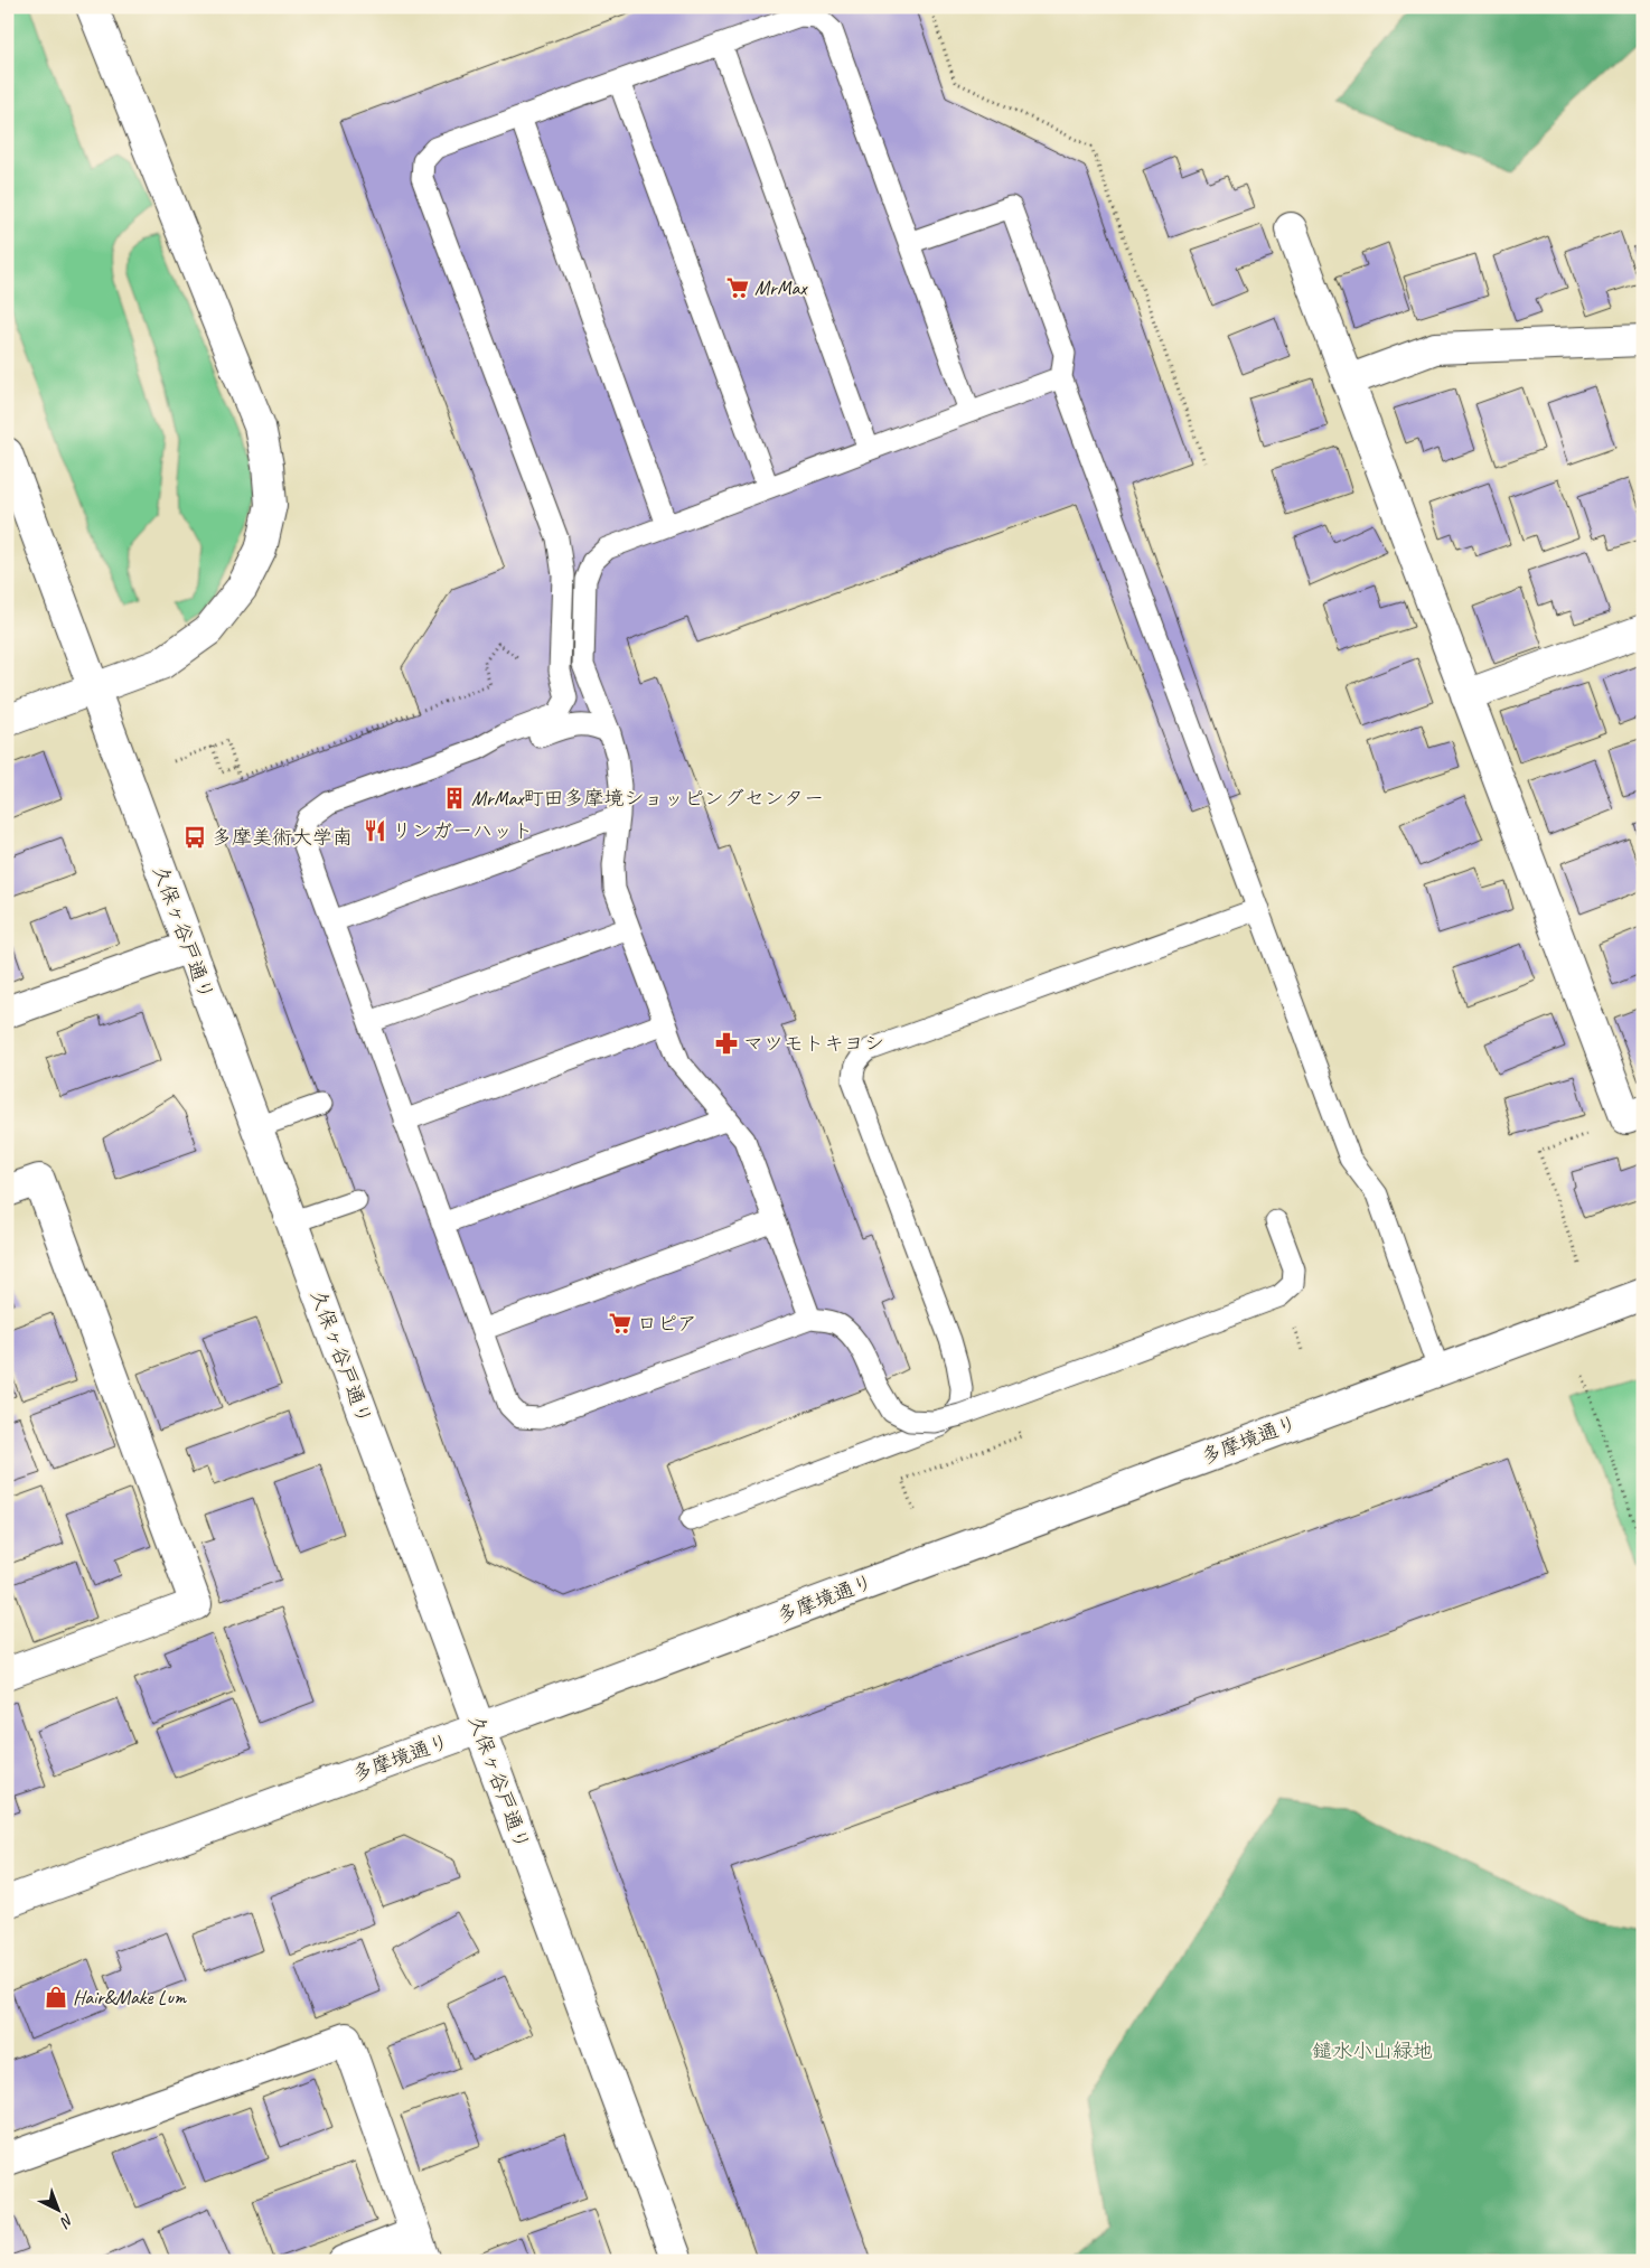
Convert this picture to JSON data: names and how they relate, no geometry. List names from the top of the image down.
{
  "streets": {
    "street": ["久保ヶ谷戸通り", "多摩境通り"]
  },
  "crossings": [
    ["久保ヶ谷戸通り", "多摩境通り"]
  ],
  "parks": ["鑓水小山緑地"],
  "places": {
    "supermarket": ["MrMax", "ロピア"],
    "building": ["MrMax町田多摩境ショッピングセンター"],
    "restaurant": ["リンガーハット"],
    "bus stop": ["多摩美術大学南"],
    "pharmacy": ["マツモトキヨシ"],
    "shop": ["Hair&Make Lum"]
  },
  "north": "bottom right"
}
